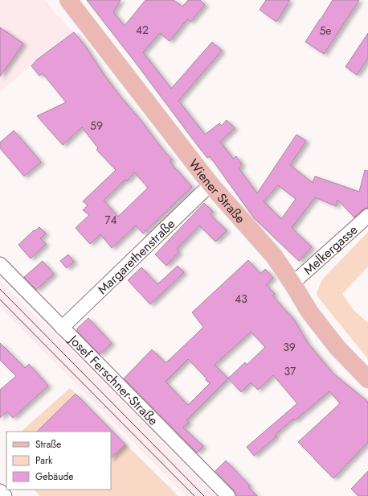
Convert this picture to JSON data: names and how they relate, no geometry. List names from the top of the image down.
{
  "streets": {
    "main road": ["Wiener Straße"],
    "street": ["Melkergasse", "Margarethenstraße", "Josef Ferschner-Straße"]
  },
  "crossings": [
    ["Wiener Straße", "Melkergasse"],
    ["Wiener Straße", "Margarethenstraße"],
    ["Margarethenstraße", "Josef Ferschner-Straße"]
  ],
  "house_numbers": [
    "42",
    "5e",
    "59",
    "74",
    "43",
    "39",
    "37"
  ],
  "legend": ["Straße", "Park", "Gebäude"]
}
